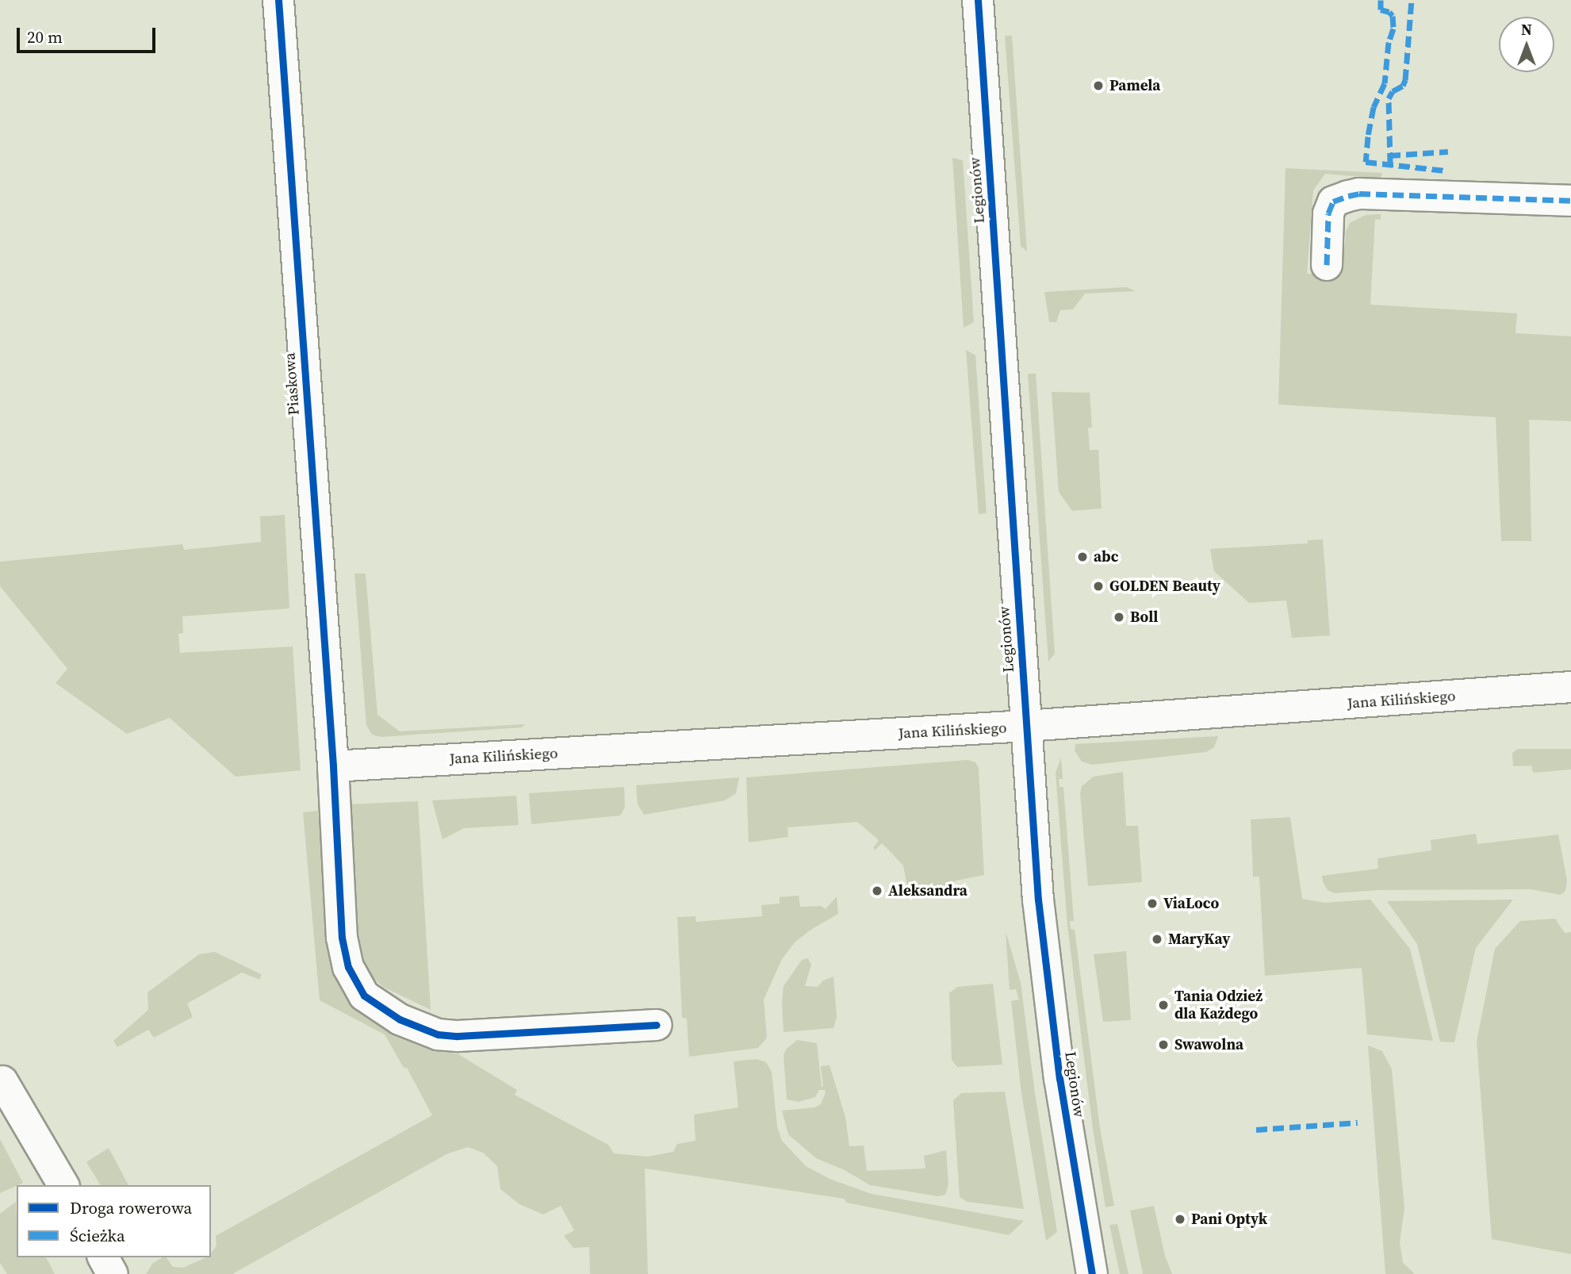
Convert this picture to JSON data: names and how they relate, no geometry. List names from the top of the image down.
{
  "streets": {
    "street": ["Legionów", "Piaskowa", "Jana Kilińskiego"]
  },
  "crossings": [
    ["Legionów", "Jana Kilińskiego"],
    ["Piaskowa", "Jana Kilińskiego"]
  ],
  "places": [
    "Pamela",
    "abc",
    "GOLDEN Beauty",
    "Boll",
    "Aleksandra",
    "ViaLoco",
    "MaryKay",
    "Tania Odzież dla Każdego",
    "Swawolna",
    "Pani Optyk"
  ],
  "legend": ["Droga rowerowa", "Ścieżka"],
  "scale_bar": "20 m",
  "north": "top"
}
